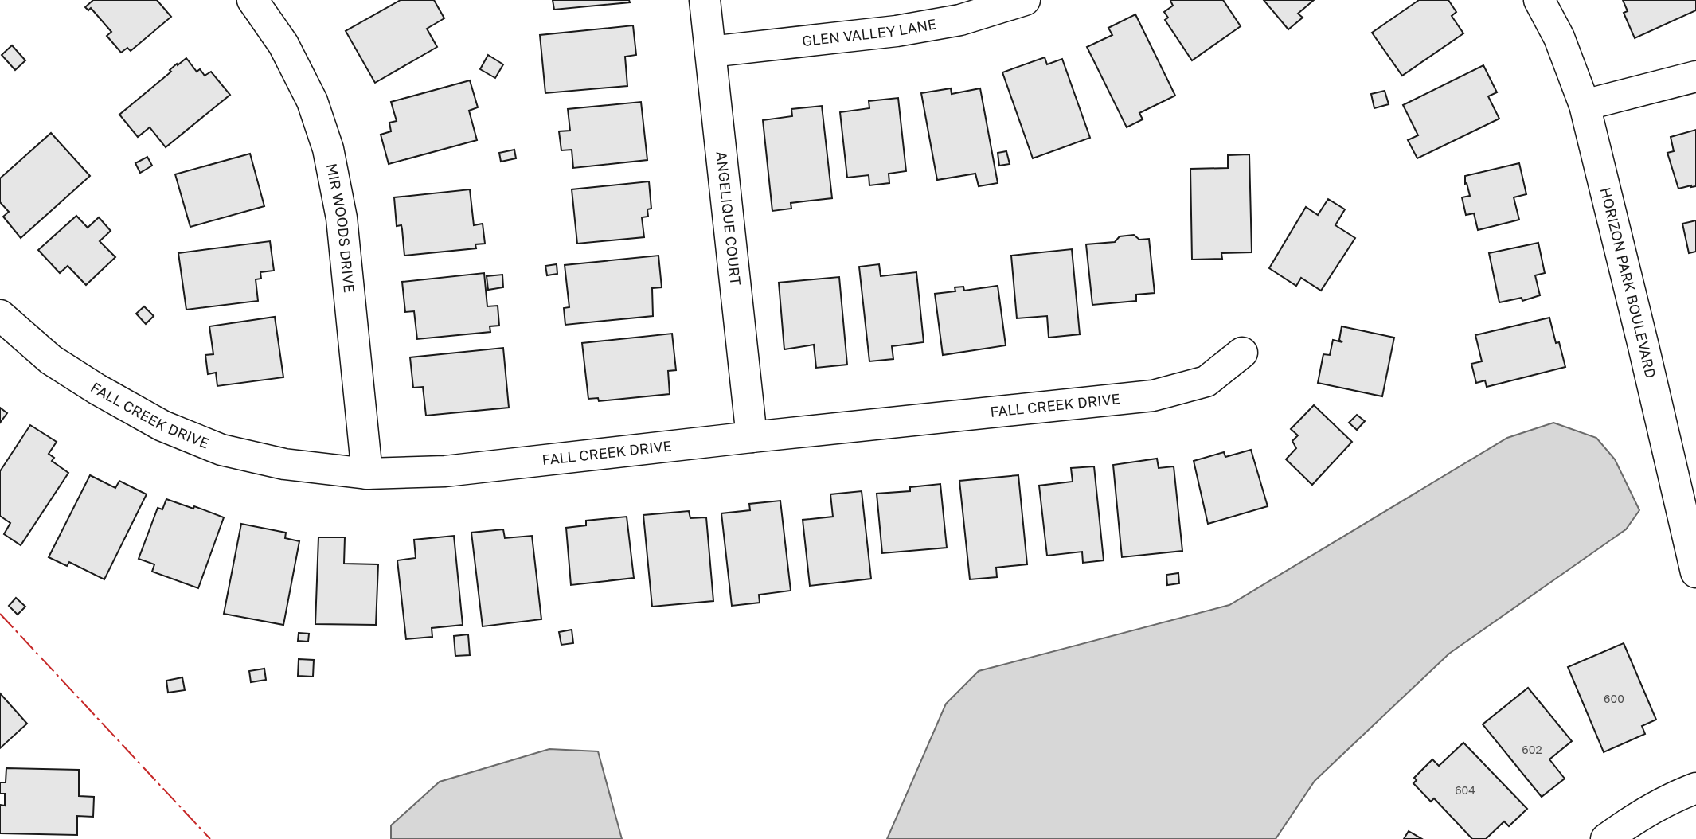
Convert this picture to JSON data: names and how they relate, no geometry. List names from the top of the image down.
{
  "streets": {
    "street": [
      "GLEN VALLEY LANE",
      "ANGELIQUE COURT",
      "MIR WOODS DRIVE",
      "HORIZON PARK BOULEVARD",
      "FALL CREEK DRIVE"
    ]
  },
  "crossings": [
    ["GLEN VALLEY LANE", "ANGELIQUE COURT"],
    ["ANGELIQUE COURT", "FALL CREEK DRIVE"],
    ["MIR WOODS DRIVE", "FALL CREEK DRIVE"]
  ],
  "house_numbers": ["600", "602", "604"]
}
